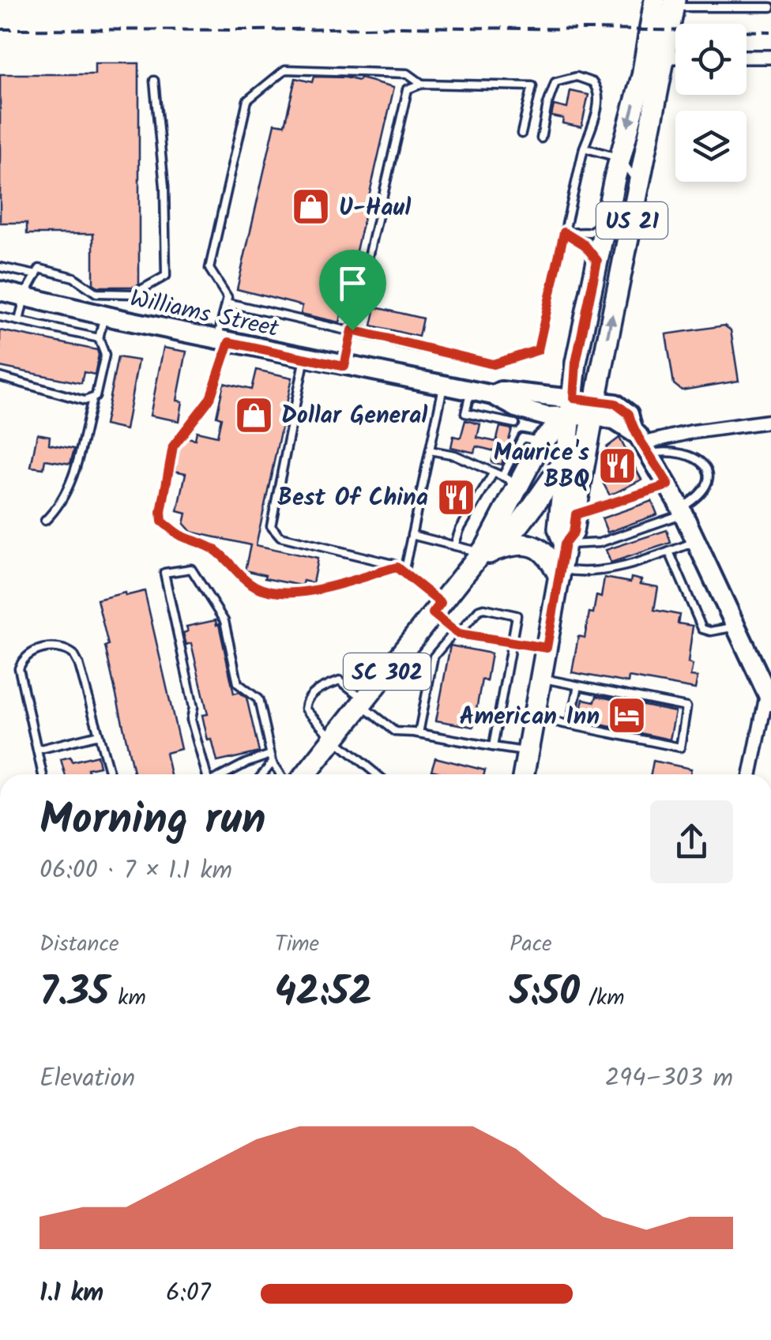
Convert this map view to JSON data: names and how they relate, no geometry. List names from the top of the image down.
{
  "streets": {
    "main road": ["US 21", "SC 302"],
    "street": ["Williams Street"]
  },
  "crossings": [
    ["US 21", "Williams Street"],
    ["US 21", "SC 302"],
    ["Williams Street", "SC 302"]
  ],
  "places": {
    "shop": ["U-Haul", "Dollar General"],
    "restaurant": ["Maurice's BBQ", "Best Of China"],
    "hotel": ["American Inn"]
  },
  "page": {
    "heading": ["Morning run", "06:00 · 7 × 1.1 km"],
    "stats": [
      ["Distance", "7.35 km"],
      ["Time", "42:52"],
      ["Pace", "5:50 /km"]
    ],
    "chart": ["Elevation", "294–303 m"],
    "list": [
      {
        "name": "1.1 km",
        "note": "6:07"
      }
    ]
  }
}
